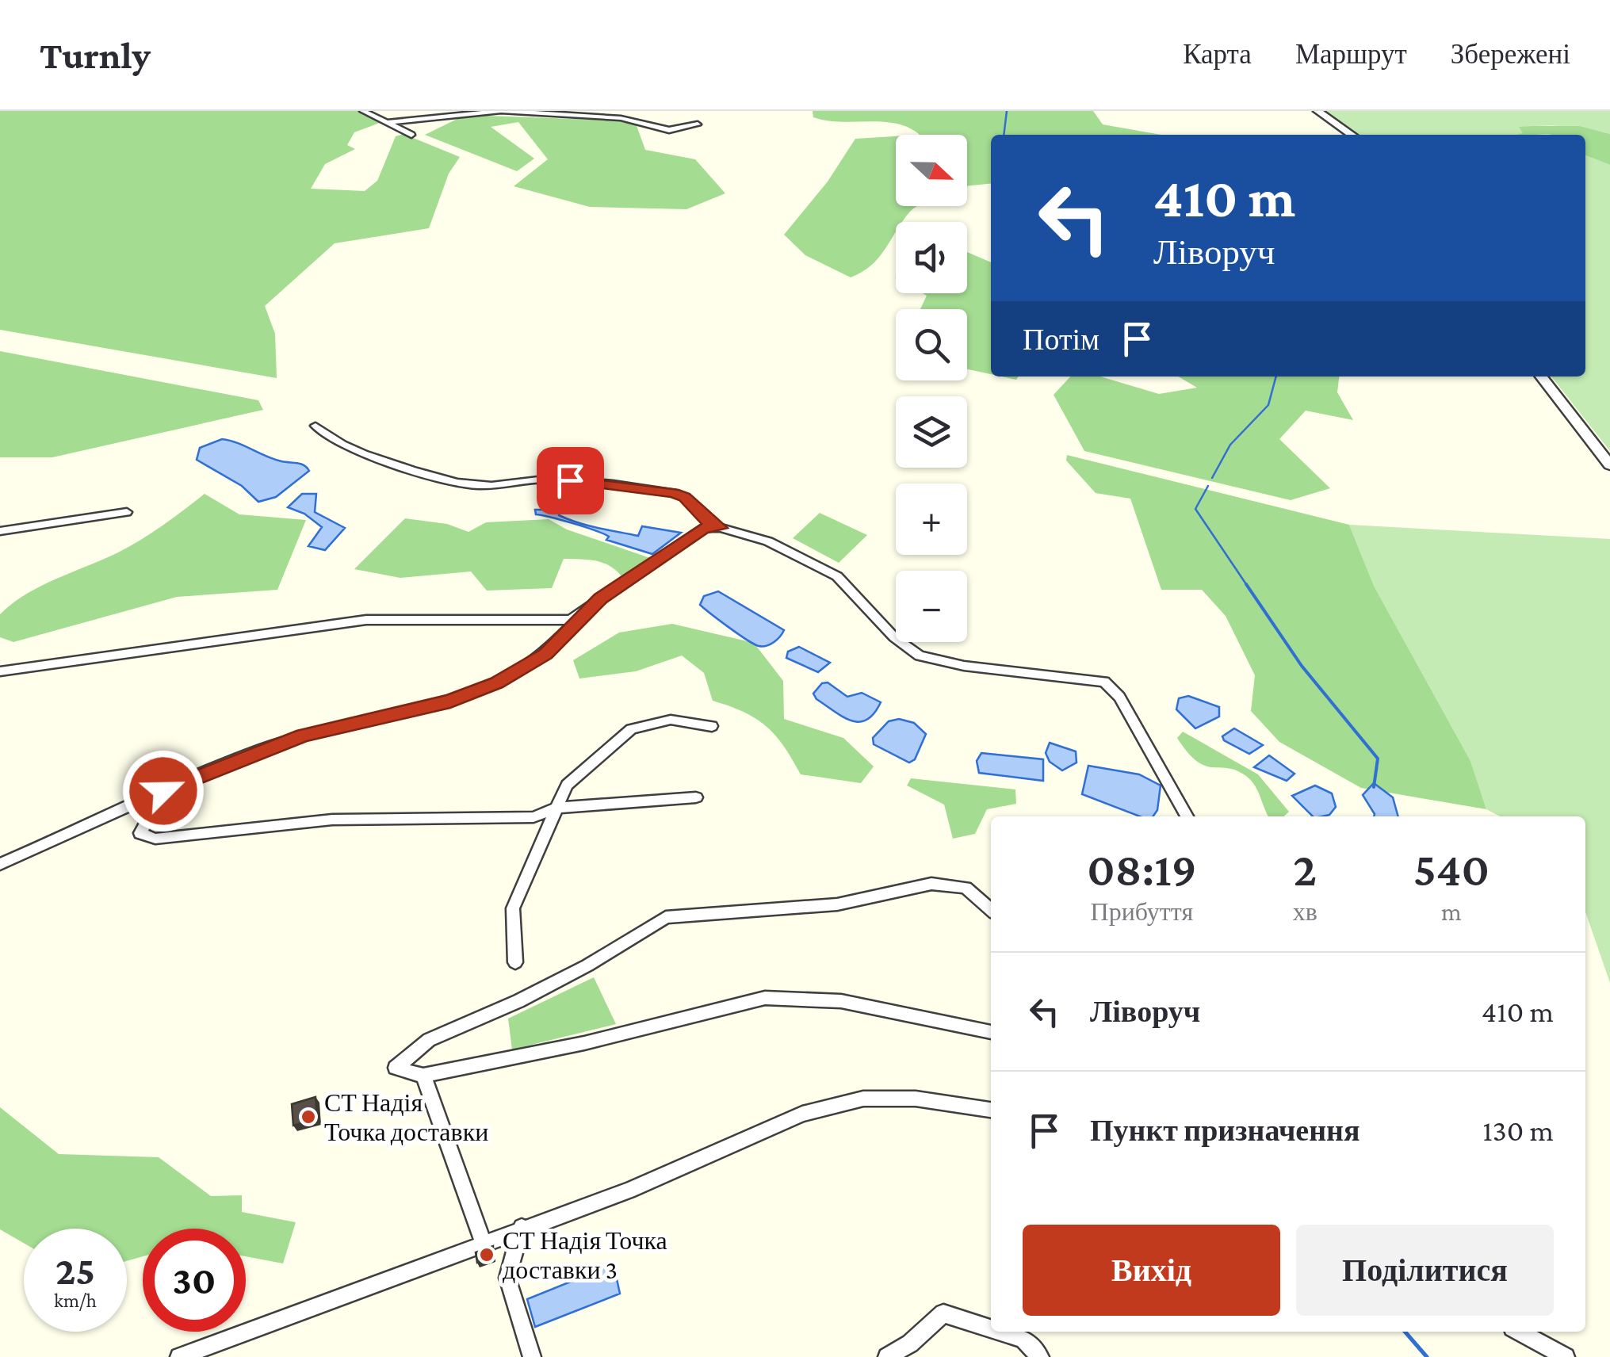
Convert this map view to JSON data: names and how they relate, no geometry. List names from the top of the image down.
{
  "places": ["СТ Надія Точка доставки", "СТ Надія Точка доставки 3"],
  "north": "right",
  "page": {
    "header": "Turnly",
    "nav": ["Карта", "Маршрут", "Збережені"],
    "map_buttons": ["+", "−"],
    "turn": ["410 m", "Ліворуч"],
    "then": "Потім",
    "eta": [
      "08:19",
      "Прибуття",
      "2",
      "хв",
      "540",
      "m"
    ],
    "list": [
      {
        "name": "Ліворуч",
        "value": "410 m"
      },
      {
        "name": "Пункт призначення",
        "value": "130 m"
      }
    ],
    "buttons": ["Вихід", "Поділитися"],
    "speed": "25 km/h",
    "limit": "30"
  }
}
